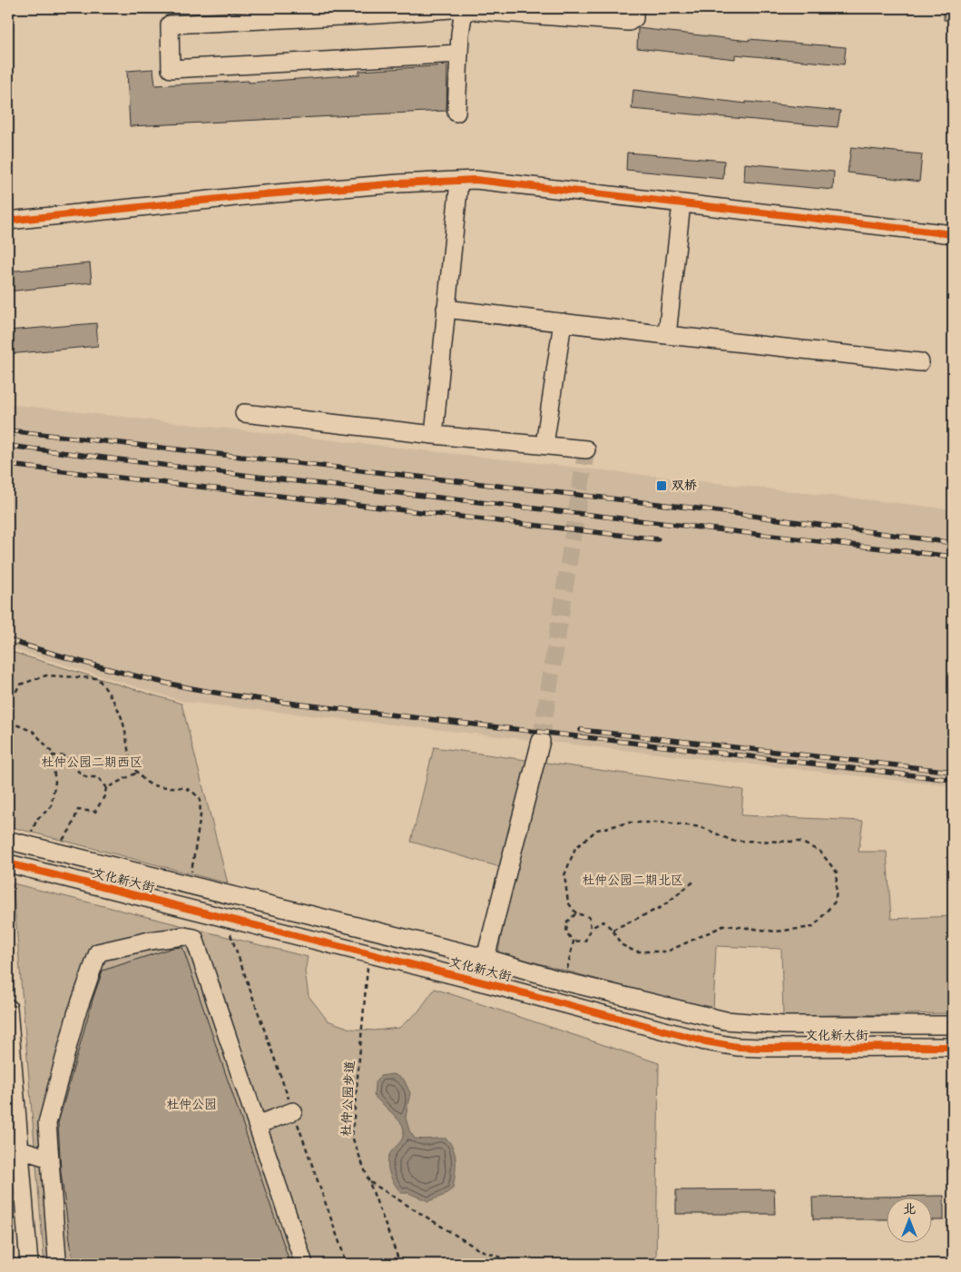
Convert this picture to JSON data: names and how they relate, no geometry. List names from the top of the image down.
{
  "streets": {
    "street": ["文化新大街"],
    "path": ["杜仲公园步道"]
  },
  "crossings": [
    ["文化新大街", "杜仲公园步道"]
  ],
  "parks": ["杜仲公园二期西区", "杜仲公园二期北区", "杜仲公园"],
  "places": {
    "transit": ["双桥"]
  },
  "north": "top"
}
